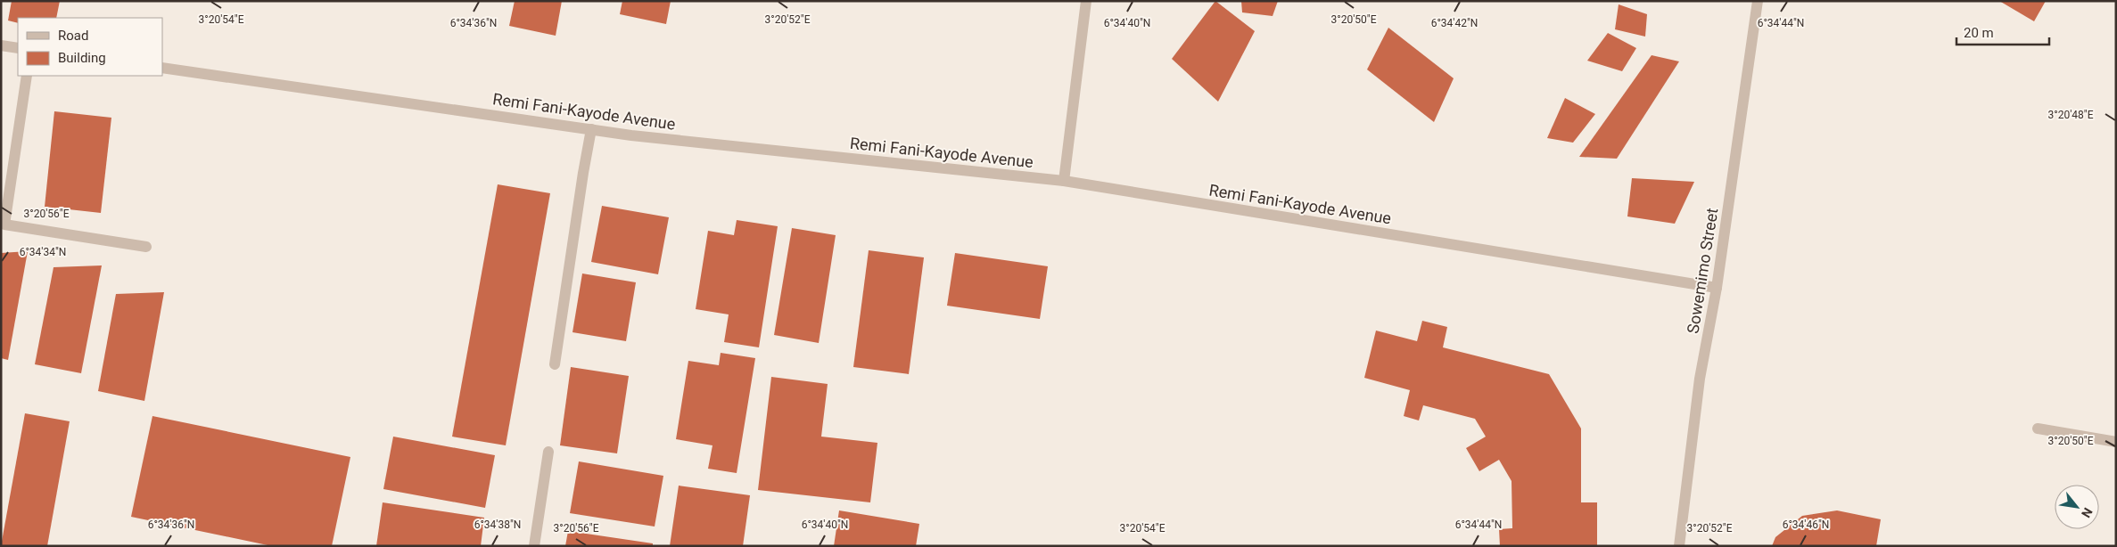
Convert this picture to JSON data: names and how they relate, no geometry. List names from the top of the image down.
{
  "streets": {
    "street": ["Remi Fani-Kayode Avenue", "Sowemimo Street"]
  },
  "crossings": [
    ["Remi Fani-Kayode Avenue", "Sowemimo Street"]
  ],
  "legend": ["Road", "Building"],
  "scale_bar": "20 m",
  "north": "bottom right",
  "coordinates": [
    "3°20'50\"E",
    "3°20'54\"E",
    "3°20'52\"E",
    "6°34'36\"N",
    "6°34'42\"N",
    "6°34'40\"N",
    "6°34'44\"N",
    "3°20'48\"E",
    "3°20'56\"E",
    "6°34'34\"N",
    "6°34'38\"N",
    "6°34'46\"N"
  ]
}
